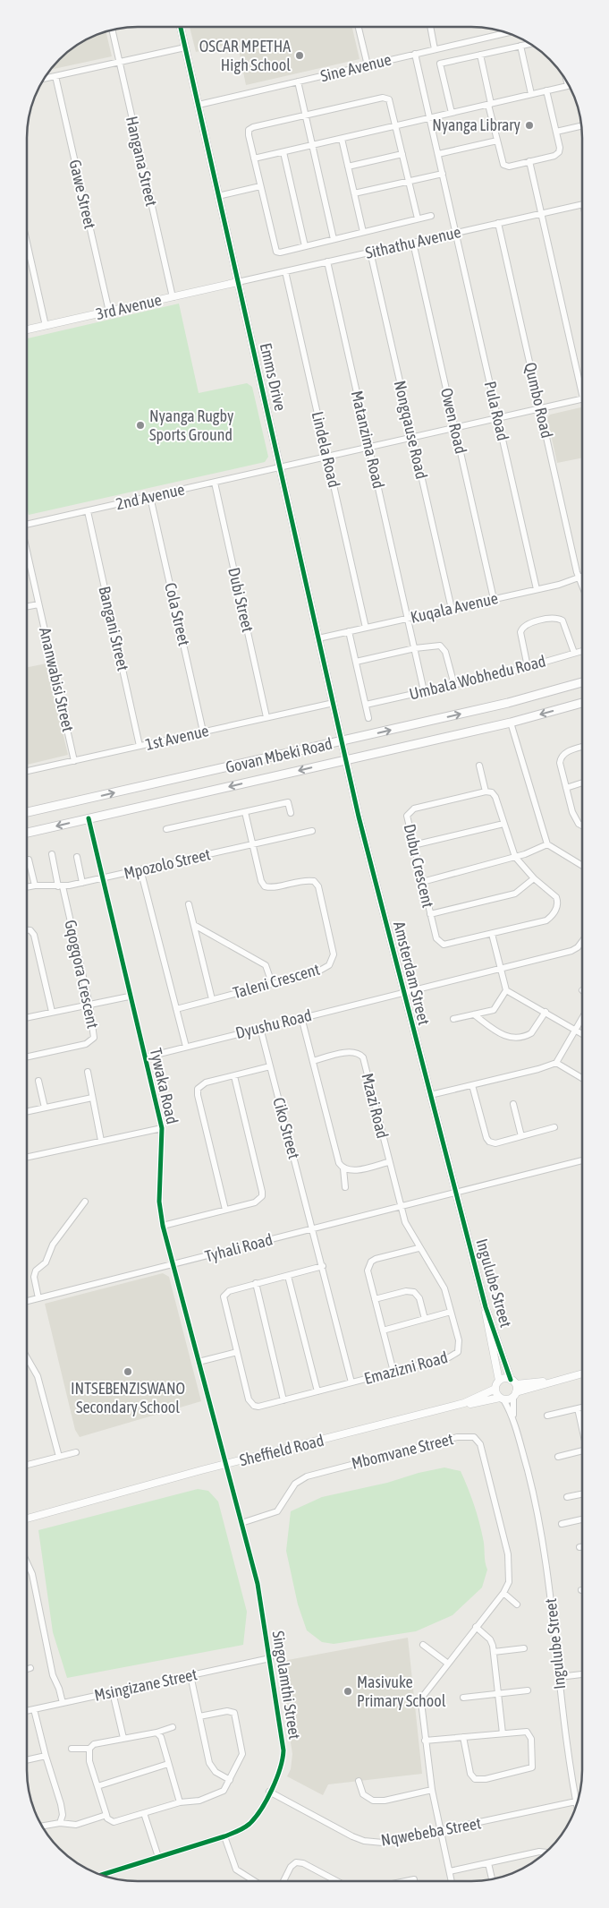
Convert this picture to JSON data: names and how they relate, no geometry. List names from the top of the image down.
{
  "streets": {
    "main road": ["Govan Mbeki Road"],
    "street": [
      "Sine Avenue",
      "Hangana Street",
      "Gawe Street",
      "Sithathu Avenue",
      "3rd Avenue",
      "Emms Drive",
      "Qumbo Road",
      "Pula Road",
      "Owen Road",
      "Nongqause Road",
      "Matanzima Road",
      "Lindela Road",
      "2nd Avenue",
      "Dubi Street",
      "Kuqala Avenue",
      "Cola Street",
      "Bangani Street",
      "Umbala Wobhedu Road",
      "Ananwabisi Street",
      "1st Avenue",
      "Mpozolo Street",
      "Dubu Crescent",
      "Amsterdam Street",
      "Gqogqora Crescent",
      "Taleni Crescent",
      "Dyushu Road",
      "Tywaka Road",
      "Mzazi Road",
      "Ciko Street",
      "Tyhali Road",
      "Ingulube Street",
      "Emazizni Road",
      "Sheffield Road",
      "Mbomvane Street",
      "Msingizane Street",
      "Singolamthi Street",
      "Nqwebeba Street"
    ]
  },
  "crossings": [
    ["Sine Avenue", "Emms Drive"],
    ["Sine Avenue", "Pula Road"],
    ["Hangana Street", "3rd Avenue"],
    ["Gawe Street", "3rd Avenue"],
    ["Sithathu Avenue", "3rd Avenue"],
    ["Sithathu Avenue", "Emms Drive"],
    ["Sithathu Avenue", "Qumbo Road"],
    ["Sithathu Avenue", "Pula Road"],
    ["Sithathu Avenue", "Owen Road"],
    ["Sithathu Avenue", "Nongqause Road"],
    ["Sithathu Avenue", "Matanzima Road"],
    ["Sithathu Avenue", "Lindela Road"],
    ["3rd Avenue", "Emms Drive"],
    ["Emms Drive", "2nd Avenue"],
    ["Emms Drive", "Kuqala Avenue"],
    ["Emms Drive", "1st Avenue"],
    ["Emms Drive", "Govan Mbeki Road"],
    ["Emms Drive", "Amsterdam Street"],
    ["Qumbo Road", "2nd Avenue"],
    ["Qumbo Road", "Kuqala Avenue"],
    ["Pula Road", "2nd Avenue"],
    ["Pula Road", "Kuqala Avenue"],
    ["Owen Road", "2nd Avenue"],
    ["Owen Road", "Kuqala Avenue"],
    ["Nongqause Road", "2nd Avenue"],
    ["Nongqause Road", "Kuqala Avenue"],
    ["Matanzima Road", "2nd Avenue"],
    ["Matanzima Road", "Kuqala Avenue"],
    ["Matanzima Road", "Umbala Wobhedu Road"],
    ["Lindela Road", "2nd Avenue"],
    ["Lindela Road", "Kuqala Avenue"],
    ["2nd Avenue", "Dubi Street"],
    ["2nd Avenue", "Cola Street"],
    ["2nd Avenue", "Bangani Street"],
    ["Dubi Street", "1st Avenue"],
    ["Cola Street", "1st Avenue"],
    ["Bangani Street", "1st Avenue"],
    ["Ananwabisi Street", "1st Avenue"],
    ["Govan Mbeki Road", "Amsterdam Street"],
    ["Govan Mbeki Road", "Tywaka Road"],
    ["Mpozolo Street", "Gqogqora Crescent"],
    ["Mpozolo Street", "Taleni Crescent"],
    ["Mpozolo Street", "Tywaka Road"],
    ["Amsterdam Street", "Dyushu Road"],
    ["Amsterdam Street", "Tyhali Road"],
    ["Amsterdam Street", "Ingulube Street"],
    ["Dyushu Road", "Tywaka Road"],
    ["Dyushu Road", "Ciko Street"],
    ["Tywaka Road", "Tyhali Road"],
    ["Tywaka Road", "Sheffield Road"],
    ["Tywaka Road", "Singolamthi Street"],
    ["Mzazi Road", "Tyhali Road"],
    ["Mzazi Road", "Emazizni Road"],
    ["Ciko Street", "Tyhali Road"],
    ["Ciko Street", "Emazizni Road"],
    ["Tyhali Road", "Ingulube Street"],
    ["Tyhali Road", "Emazizni Road"],
    ["Ingulube Street", "Sheffield Road"],
    ["Ingulube Street", "Nqwebeba Street"],
    ["Sheffield Road", "Singolamthi Street"],
    ["Mbomvane Street", "Singolamthi Street"],
    ["Mbomvane Street", "Nqwebeba Street"],
    ["Msingizane Street", "Singolamthi Street"],
    ["Singolamthi Street", "Nqwebeba Street"]
  ],
  "places": [
    "OSCAR MPETHA High School",
    "Nyanga Library",
    "Nyanga Rugby Sports Ground",
    "INTSEBENZISWANO Secondary School",
    "Masivuke Primary School"
  ]
}
